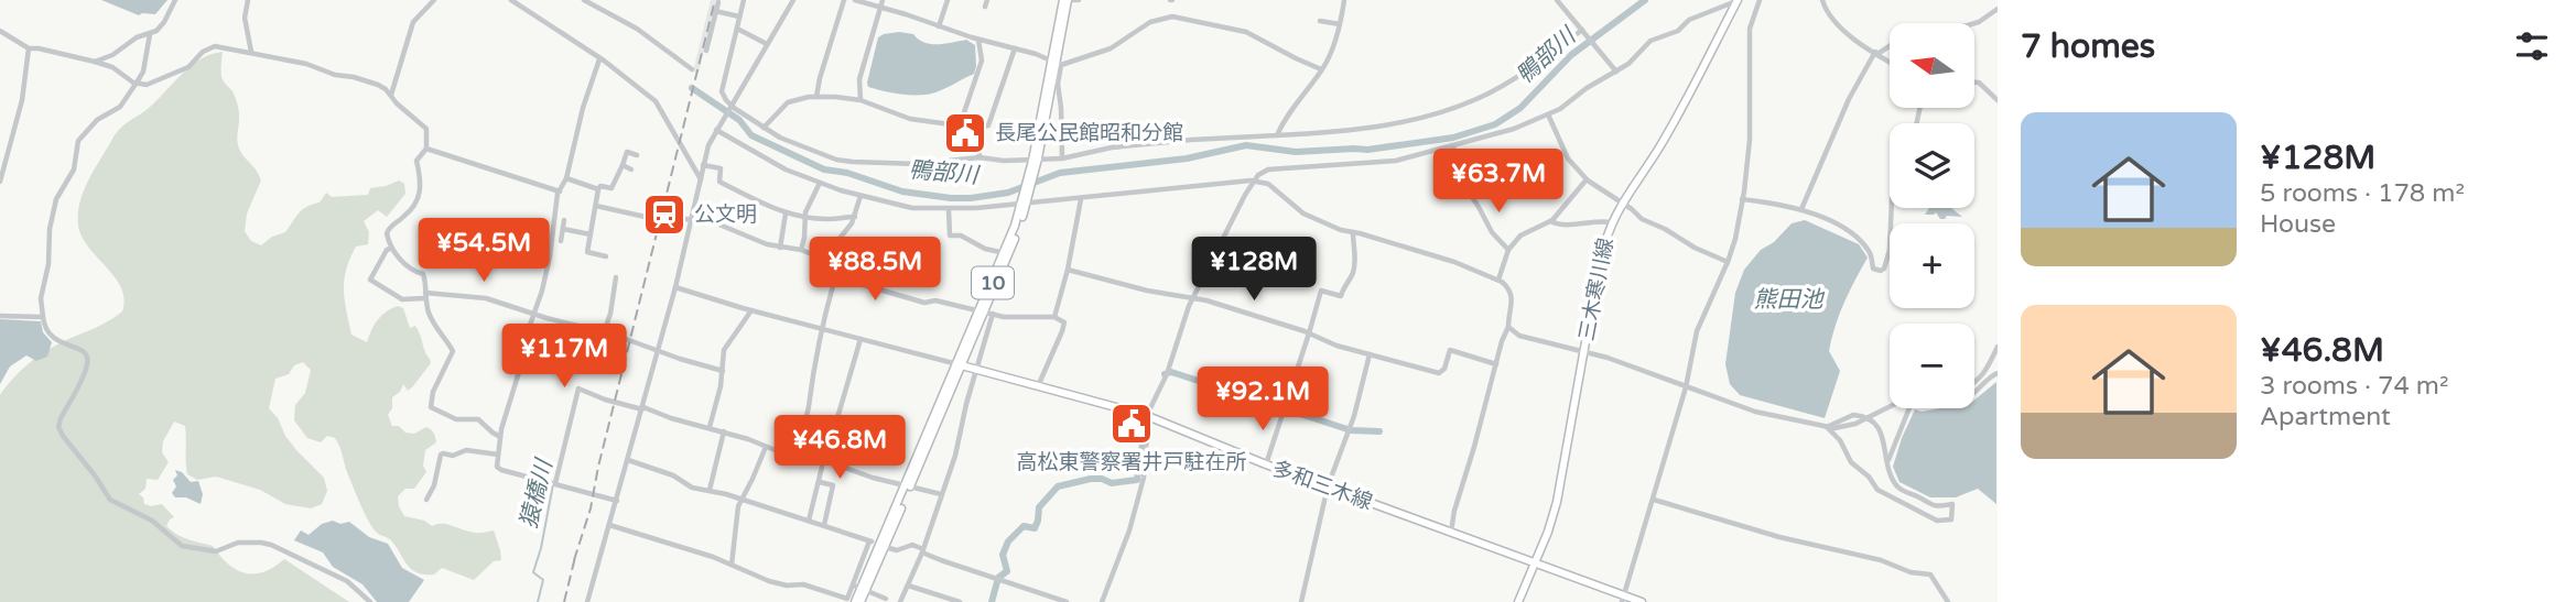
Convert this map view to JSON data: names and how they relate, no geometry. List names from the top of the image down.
{
  "streets": {
    "main road": ["10", "三木寒川線", "多和三木線"]
  },
  "crossings": [
    ["10", "多和三木線"],
    ["三木寒川線", "多和三木線"]
  ],
  "water": ["鴨部川", "熊田池", "猿橋川"],
  "places": {
    "public building": ["長尾公民館昭和分館", "高松東警察署井戸駐在所"],
    "station": ["公文明"]
  },
  "north": "left",
  "page": {
    "heading": "7 homes",
    "map_buttons": ["+", "−"],
    "list": [
      {
        "name": "¥128M",
        "note": "5 rooms · 178 m² · House"
      },
      {
        "name": "¥46.8M",
        "note": "3 rooms · 74 m² · Apartment"
      }
    ],
    "price": [
      "¥63.7M",
      "¥54.5M",
      "¥88.5M",
      "¥128M",
      "¥117M",
      "¥92.1M",
      "¥46.8M"
    ]
  }
}
